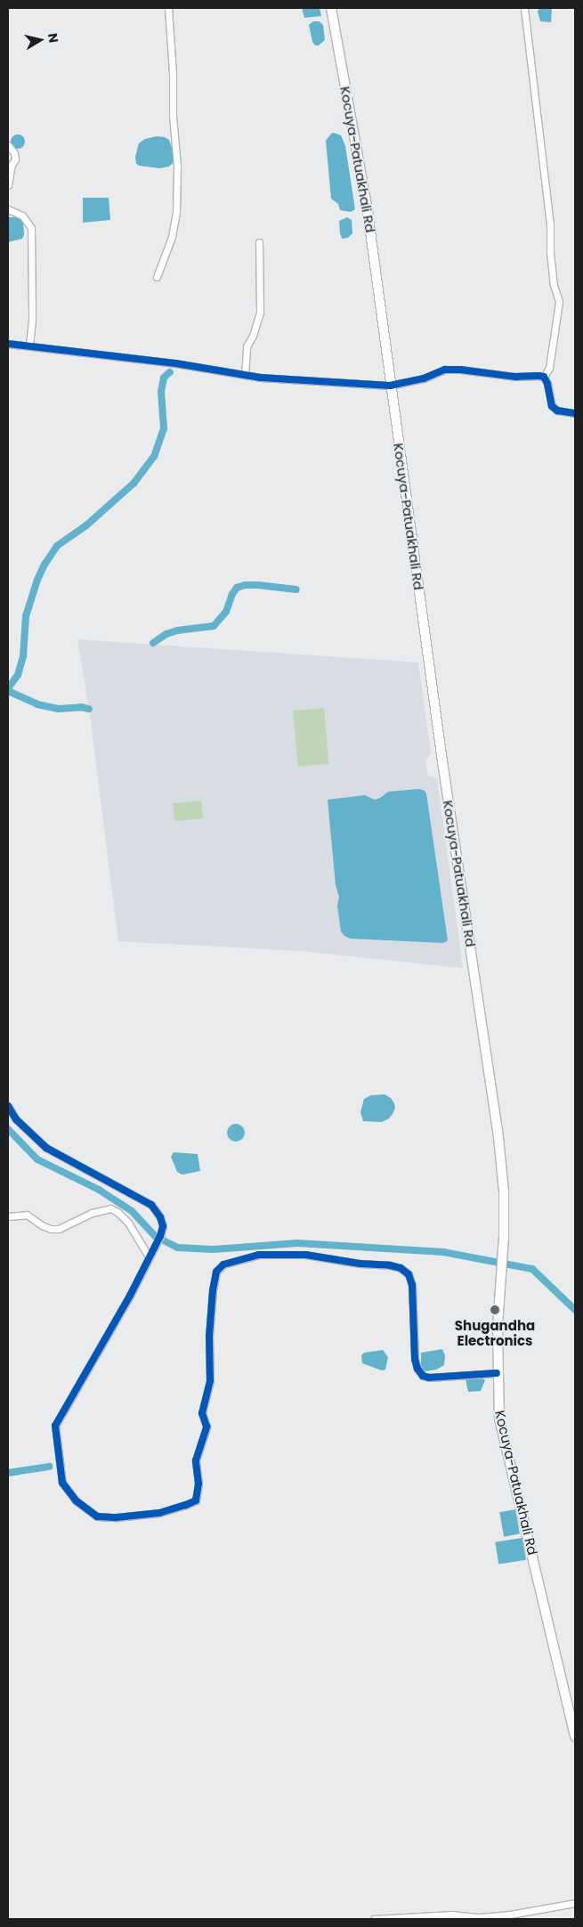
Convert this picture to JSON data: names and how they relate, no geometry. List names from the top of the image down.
{
  "streets": {
    "main road": ["Kocuya-Patuakhali Rd"]
  },
  "places": ["Shugandha Electronics"],
  "north": "right"
}
